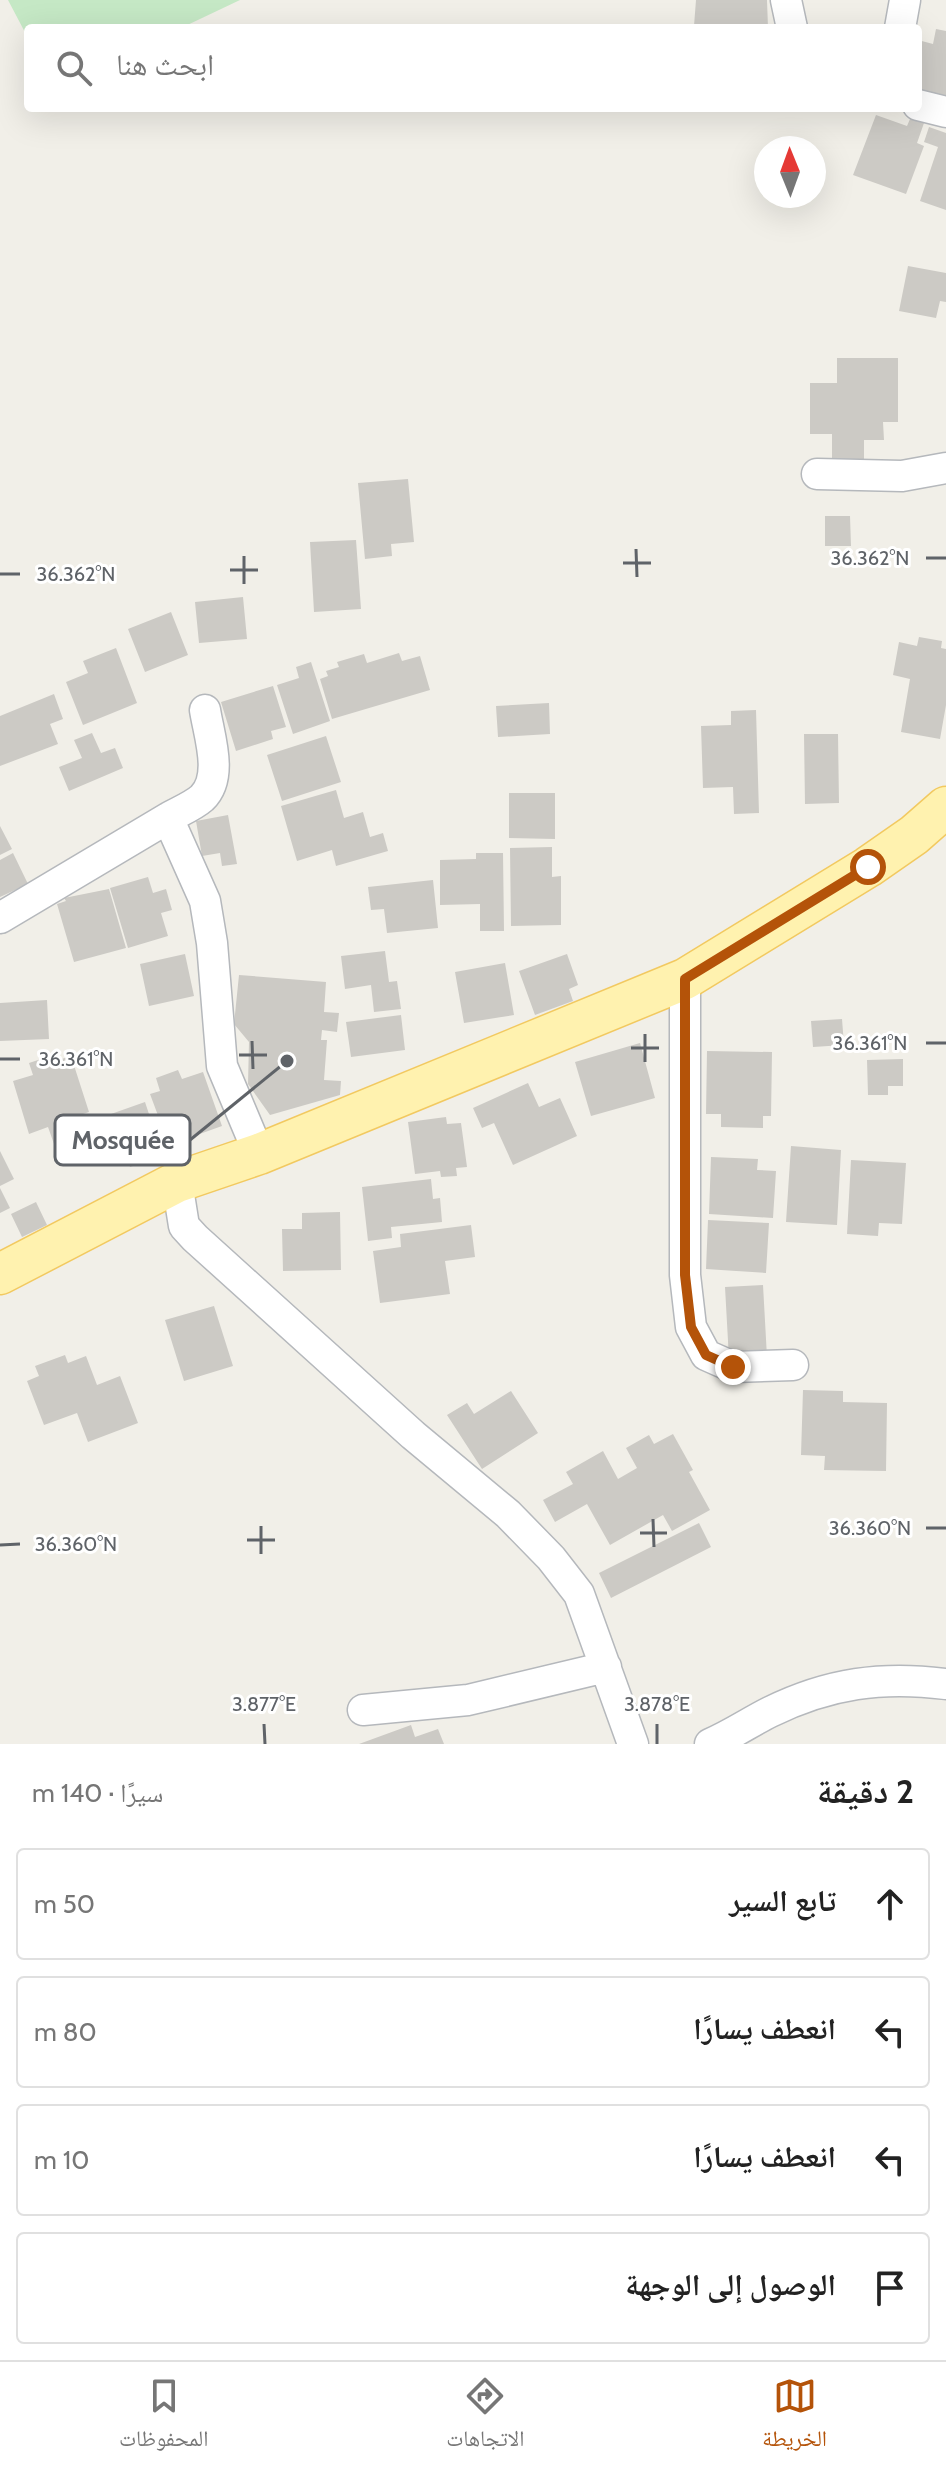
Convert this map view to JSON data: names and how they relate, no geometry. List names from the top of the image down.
{
  "places": ["Mosquée"],
  "north": "top",
  "page": {
    "search": "ابحث هنا",
    "heading": ["2 دقيقة", "سيرًا · 140 m"],
    "list": [
      ["تابع السير", "50 m"],
      ["انعطف يسارًا", "80 m"],
      ["انعطف يسارًا", "10 m"],
      "الوصول إلى الوجهة"
    ],
    "nav": ["الخريطة", "الاتجاهات", "المحفوظات"]
  },
  "coordinates": [
    "36.362°N",
    "36.361°N",
    "36.360°N",
    "3.877°E",
    "3.878°E"
  ]
}
